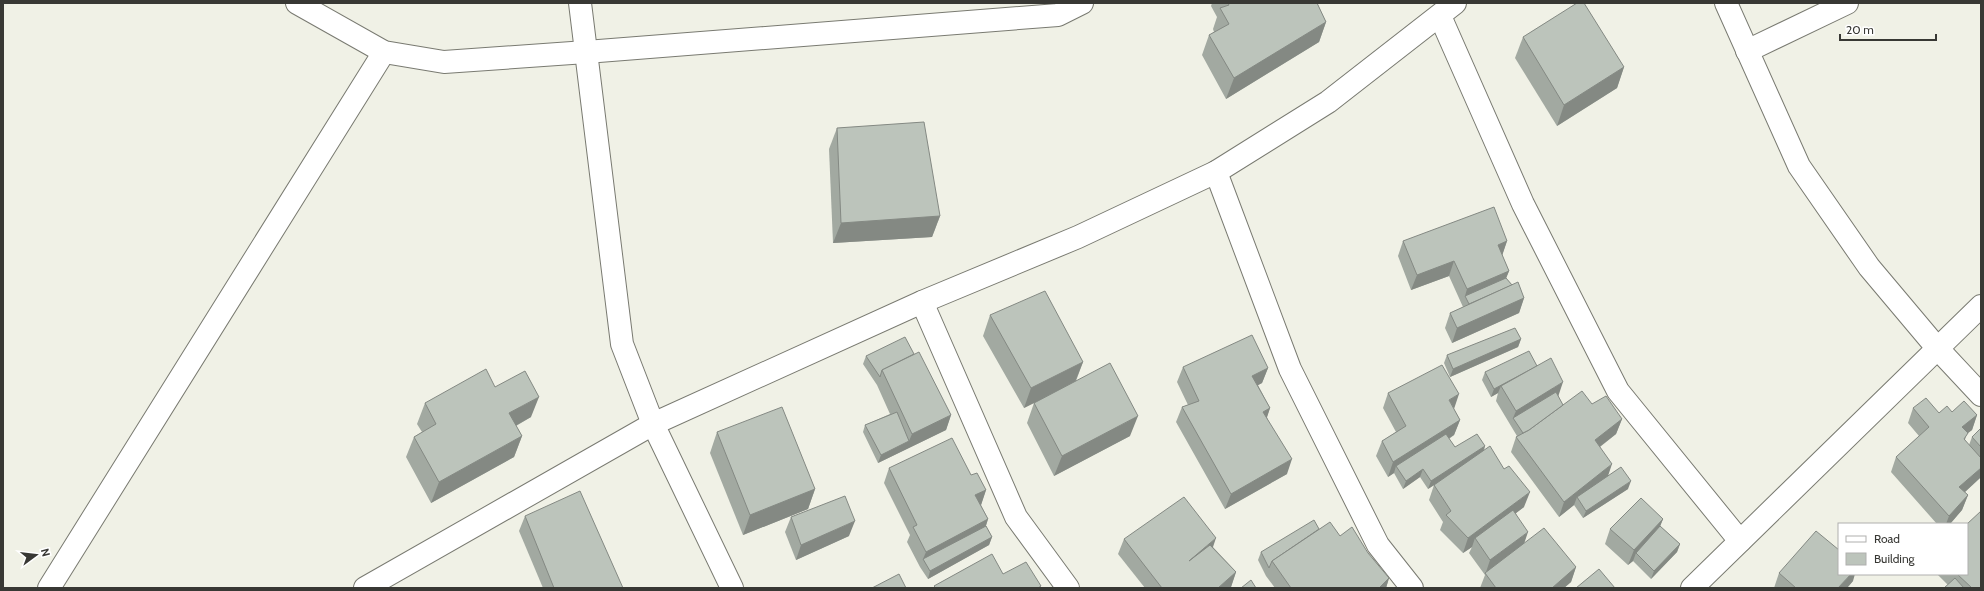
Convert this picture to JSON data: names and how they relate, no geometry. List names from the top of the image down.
{
  "legend": ["Road", "Building"],
  "scale_bar": "20 m",
  "north": "right"
}
